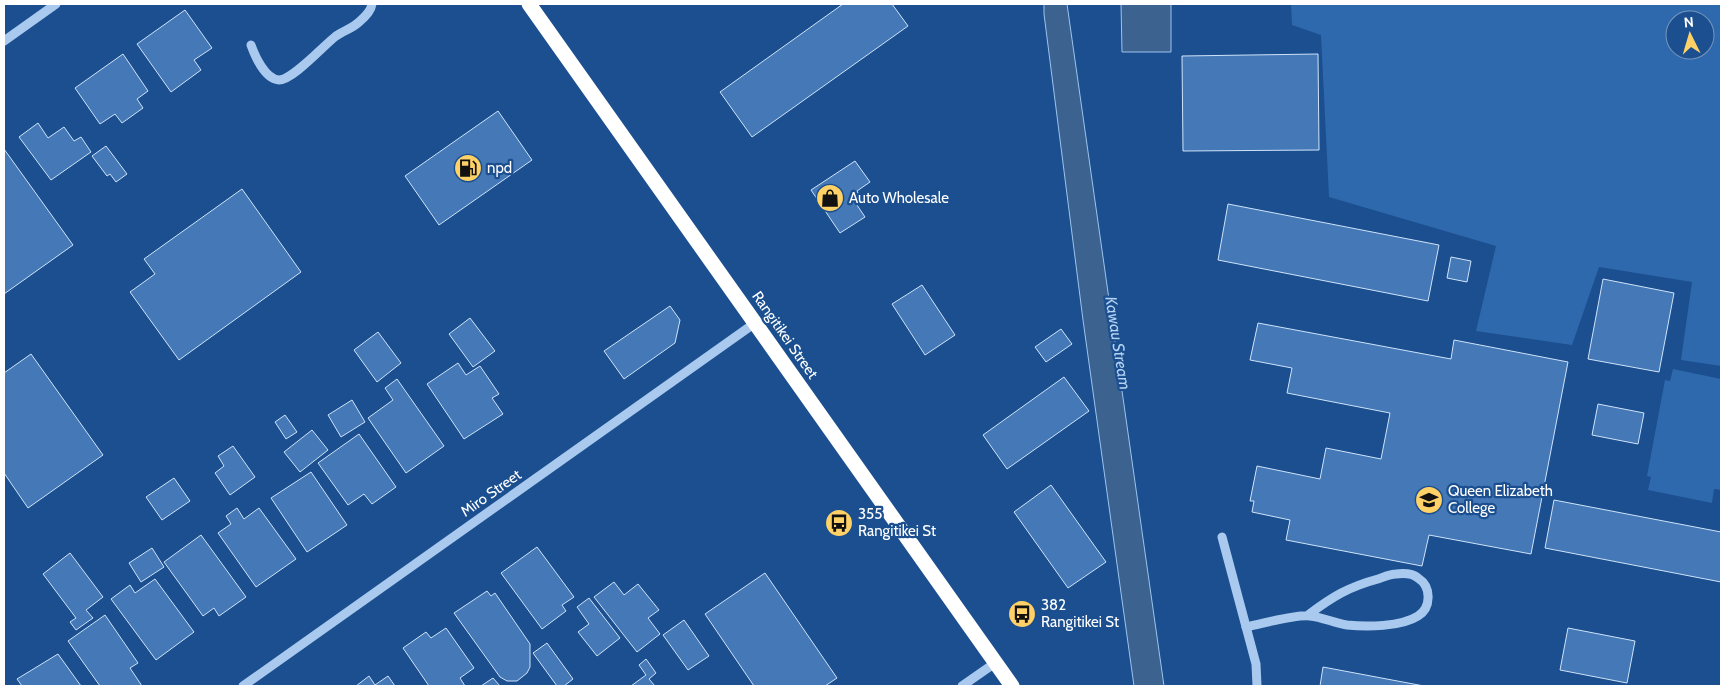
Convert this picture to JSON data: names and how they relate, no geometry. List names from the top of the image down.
{
  "streets": {
    "highway": ["Rangitikei Street"],
    "street": ["Miro Street"]
  },
  "crossings": [
    ["Rangitikei Street", "Miro Street"]
  ],
  "water": ["Kawau Stream"],
  "places": {
    "fuel station": ["npd"],
    "shop": ["Auto Wholesale"],
    "school or university": ["Queen Elizabeth College"],
    "bus stop": ["355 Rangitikei St", "382 Rangitikei St"]
  },
  "north": "top"
}
